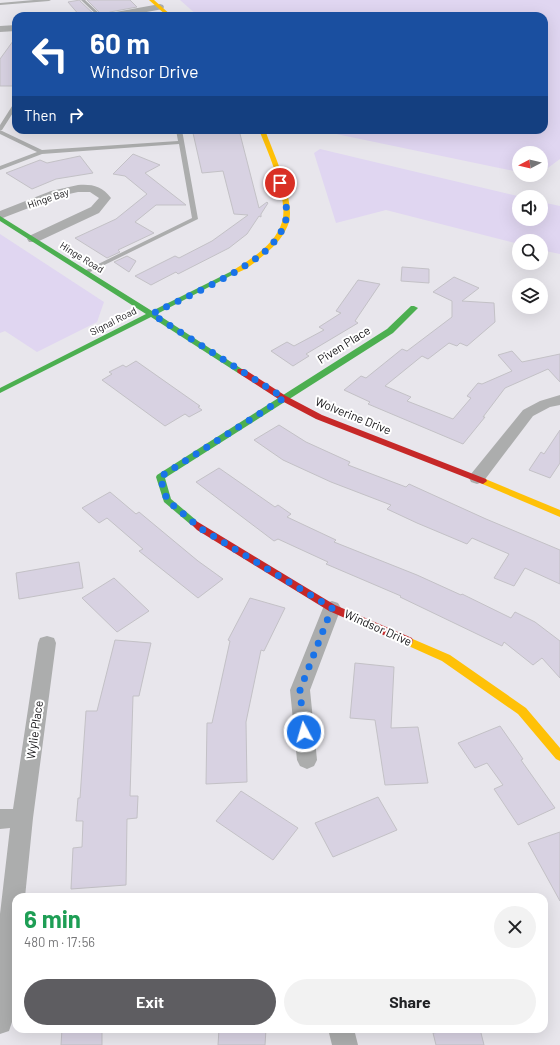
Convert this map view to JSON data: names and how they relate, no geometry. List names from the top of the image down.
{
  "streets": {
    "street": [
      "Hinge Bay",
      "Hinge Road",
      "Signal Road",
      "Piven Place",
      "Wolverine Drive",
      "Windsor Drive",
      "Wylie Place"
    ]
  },
  "crossings": [
    ["Hinge Bay", "Hinge Road"],
    ["Hinge Road", "Signal Road"],
    ["Hinge Road", "Wolverine Drive"],
    ["Signal Road", "Wolverine Drive"],
    ["Piven Place", "Wolverine Drive"],
    ["Piven Place", "Windsor Drive"],
    ["Wolverine Drive", "Windsor Drive"]
  ],
  "north": "left",
  "page": {
    "turn": ["60 m", "Windsor Drive"],
    "then": "Then",
    "heading": ["6 min", "480 m · 17:56"],
    "buttons": ["Exit", "Share"]
  }
}
